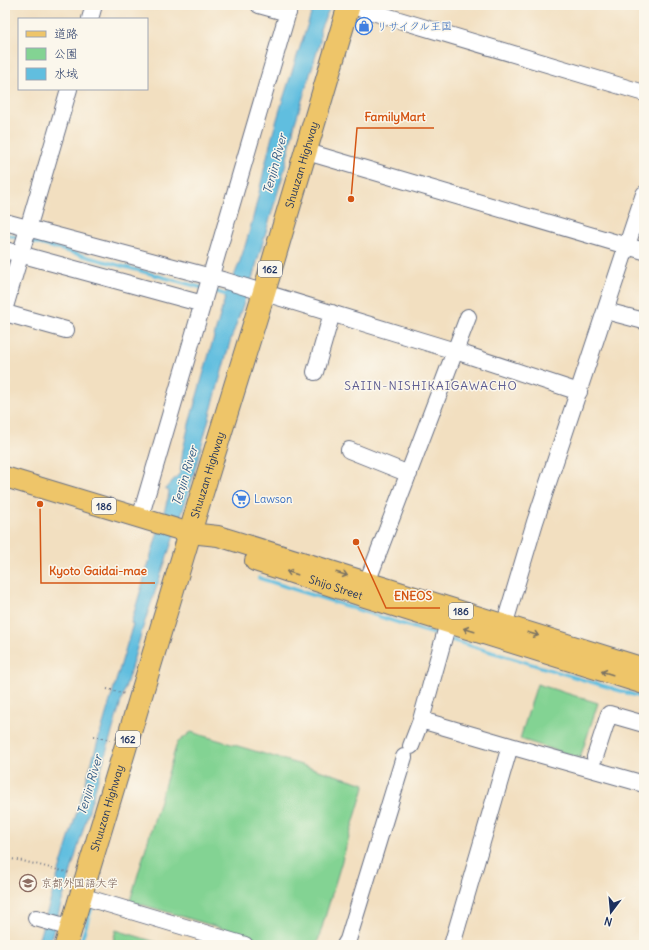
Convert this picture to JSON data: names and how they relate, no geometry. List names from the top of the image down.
{
  "streets": {
    "highway": ["Shuuzan Highway", "162"],
    "main road": ["186", "Shijo Street"]
  },
  "crossings": [
    ["Shuuzan Highway", "Shijo Street"]
  ],
  "districts": ["SAIIN-NISHIKAIGAWACHO"],
  "water": ["Tenjin River"],
  "places": {
    "shop": ["リサイクル王国"],
    "other": ["FamilyMart", "Kyoto Gaidai-mae", "ENEOS"],
    "supermarket": ["Lawson"],
    "school or university": ["京都外国語大学"]
  },
  "legend": ["道路", "公園", "水域"],
  "north": "bottom"
}
